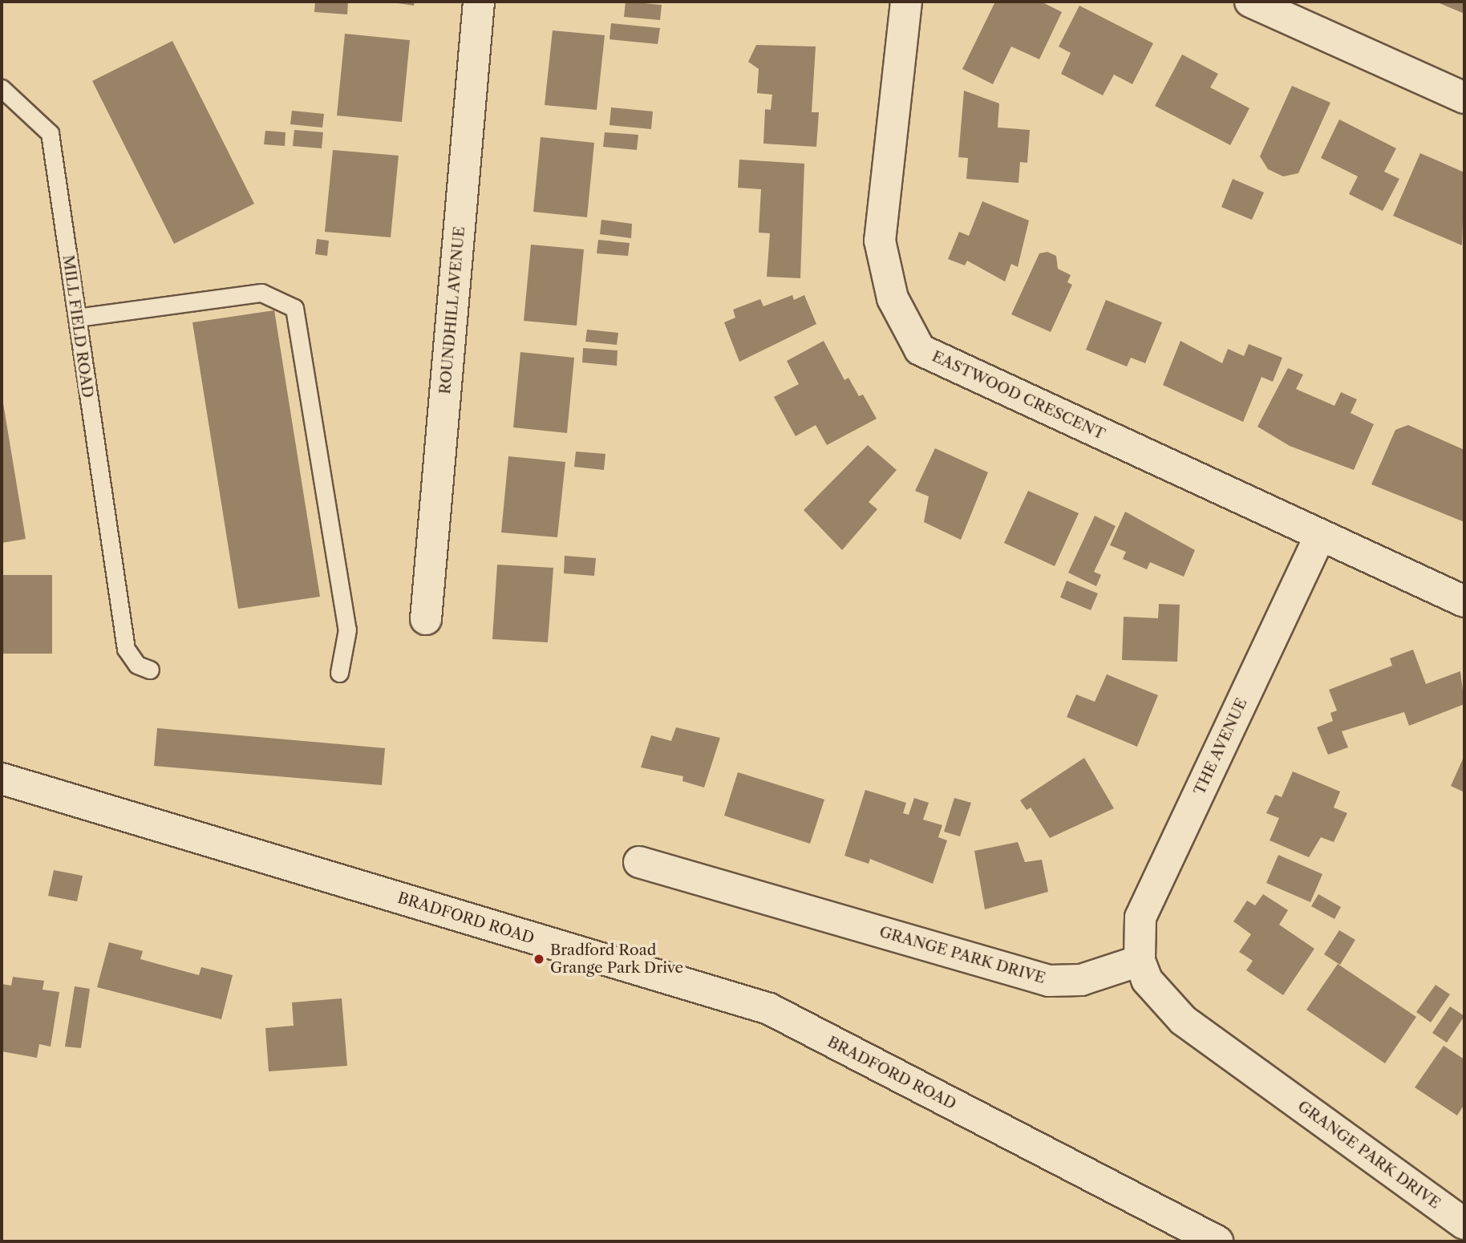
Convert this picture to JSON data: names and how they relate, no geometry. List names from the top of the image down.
{
  "streets": {
    "street": [
      "ROUNDHILL AVENUE",
      "EASTWOOD CRESCENT",
      "THE AVENUE",
      "BRADFORD ROAD",
      "GRANGE PARK DRIVE"
    ],
    "lane": ["MILL FIELD ROAD"]
  },
  "crossings": [
    ["EASTWOOD CRESCENT", "THE AVENUE"],
    ["THE AVENUE", "GRANGE PARK DRIVE"]
  ],
  "places": ["Bradford Road Grange Park Drive"]
}
